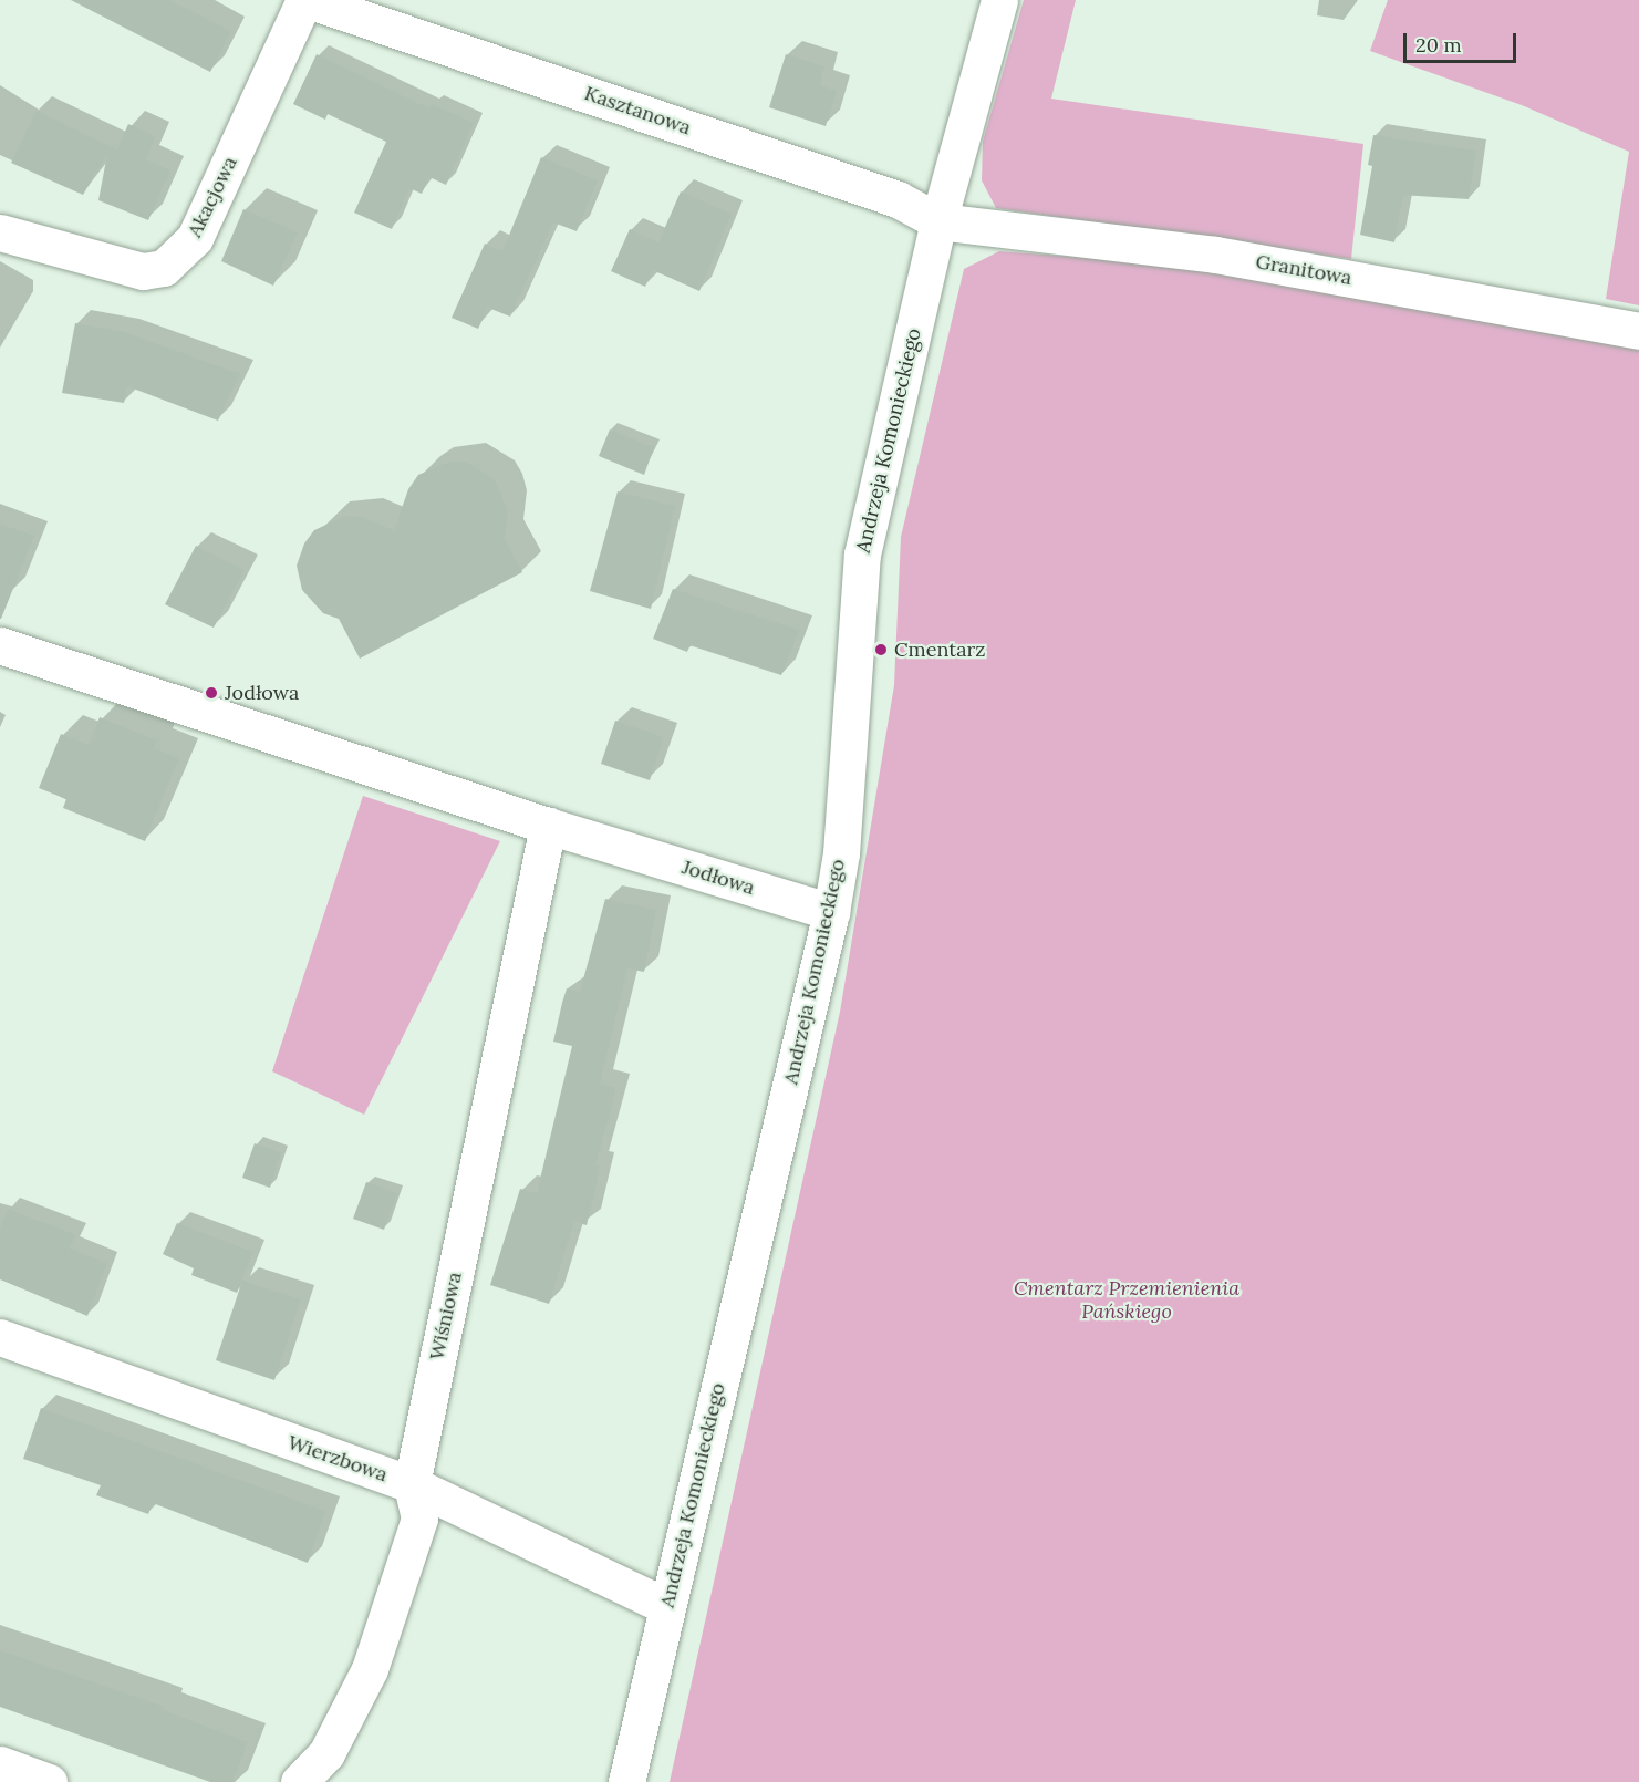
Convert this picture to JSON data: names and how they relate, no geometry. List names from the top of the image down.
{
  "streets": {
    "street": [
      "Kasztanowa",
      "Akacjowa",
      "Granitowa",
      "Andrzeja Komonieckiego",
      "Jodłowa",
      "Wiśniowa",
      "Wierzbowa"
    ]
  },
  "crossings": [
    ["Kasztanowa", "Akacjowa"],
    ["Kasztanowa", "Granitowa"],
    ["Kasztanowa", "Andrzeja Komonieckiego"],
    ["Granitowa", "Andrzeja Komonieckiego"],
    ["Andrzeja Komonieckiego", "Jodłowa"],
    ["Andrzeja Komonieckiego", "Wierzbowa"],
    ["Jodłowa", "Wiśniowa"],
    ["Wiśniowa", "Wierzbowa"]
  ],
  "parks": ["Cmentarz Przemienienia Pańskiego"],
  "places": ["Cmentarz", "Jodłowa"],
  "scale_bar": "20 m"
}
